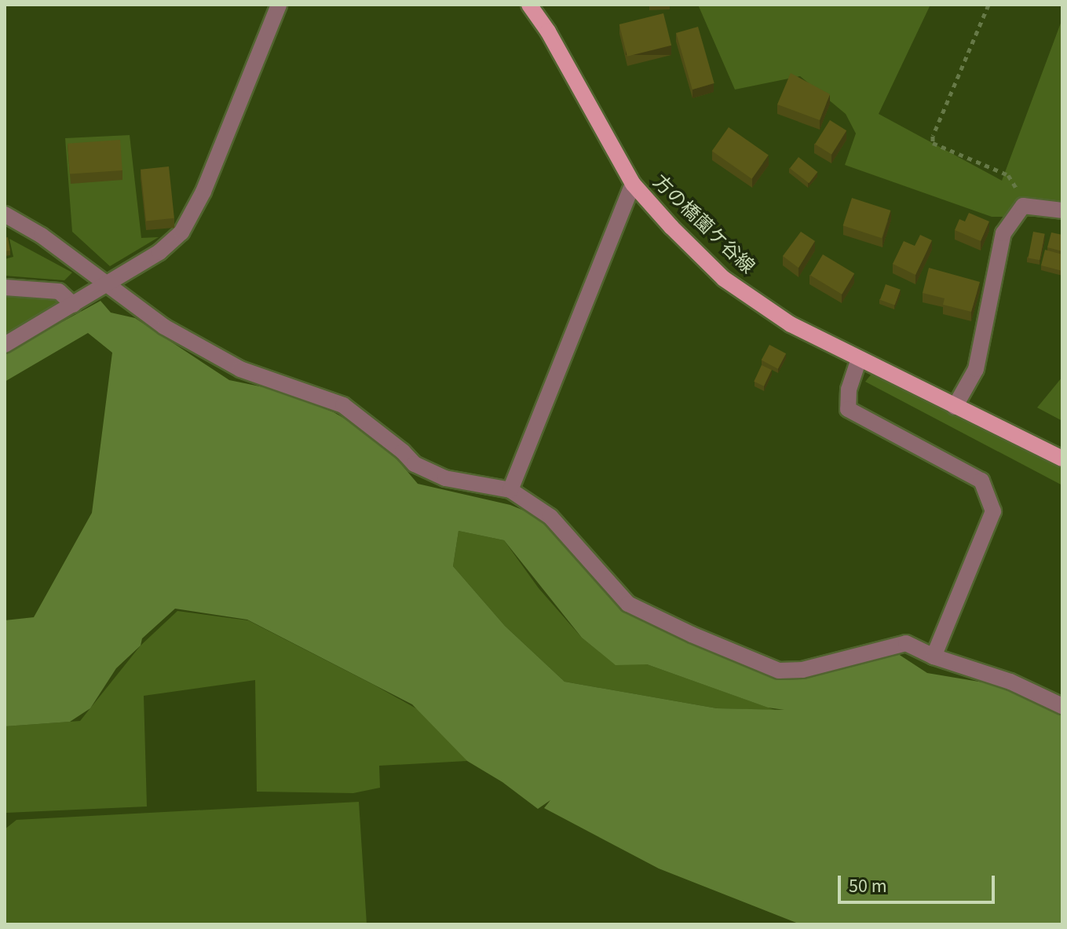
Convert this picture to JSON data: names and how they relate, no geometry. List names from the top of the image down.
{
  "streets": {
    "main road": ["方の橋薗ケ谷線"]
  },
  "scale_bar": "50 m"
}
